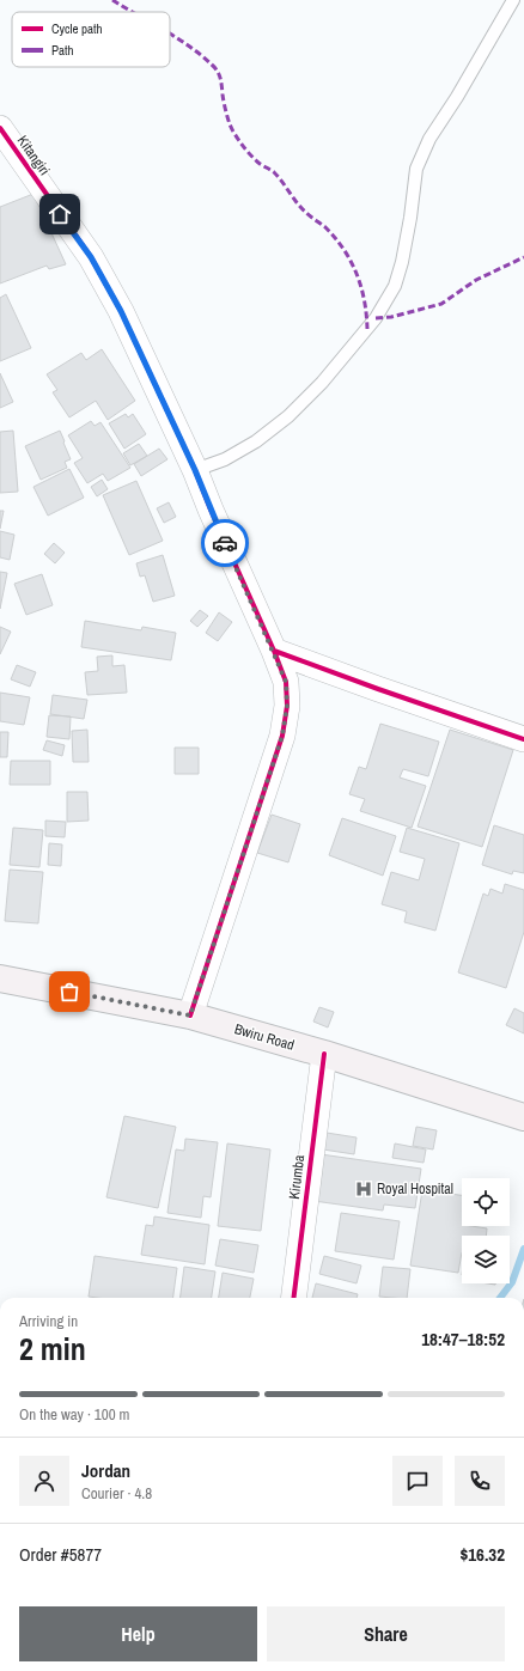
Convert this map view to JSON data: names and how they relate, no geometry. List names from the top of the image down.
{
  "streets": {
    "main road": ["Bwiru Road"],
    "street": ["Kitangiri", "Kirumba"]
  },
  "crossings": [
    ["Kitangiri", "Bwiru Road"],
    ["Bwiru Road", "Kirumba"]
  ],
  "places": {
    "hospital": ["Royal Hospital"]
  },
  "legend": ["Cycle path", "Path"],
  "page": {
    "heading": ["2 min", "Arriving in", "18:47–18:52"],
    "panel": [
      "Jordan",
      "Courier · 4.8",
      "Order #5877",
      "$16.32"
    ],
    "bar": "On the way · 100 m",
    "buttons": ["Help", "Share"]
  }
}
